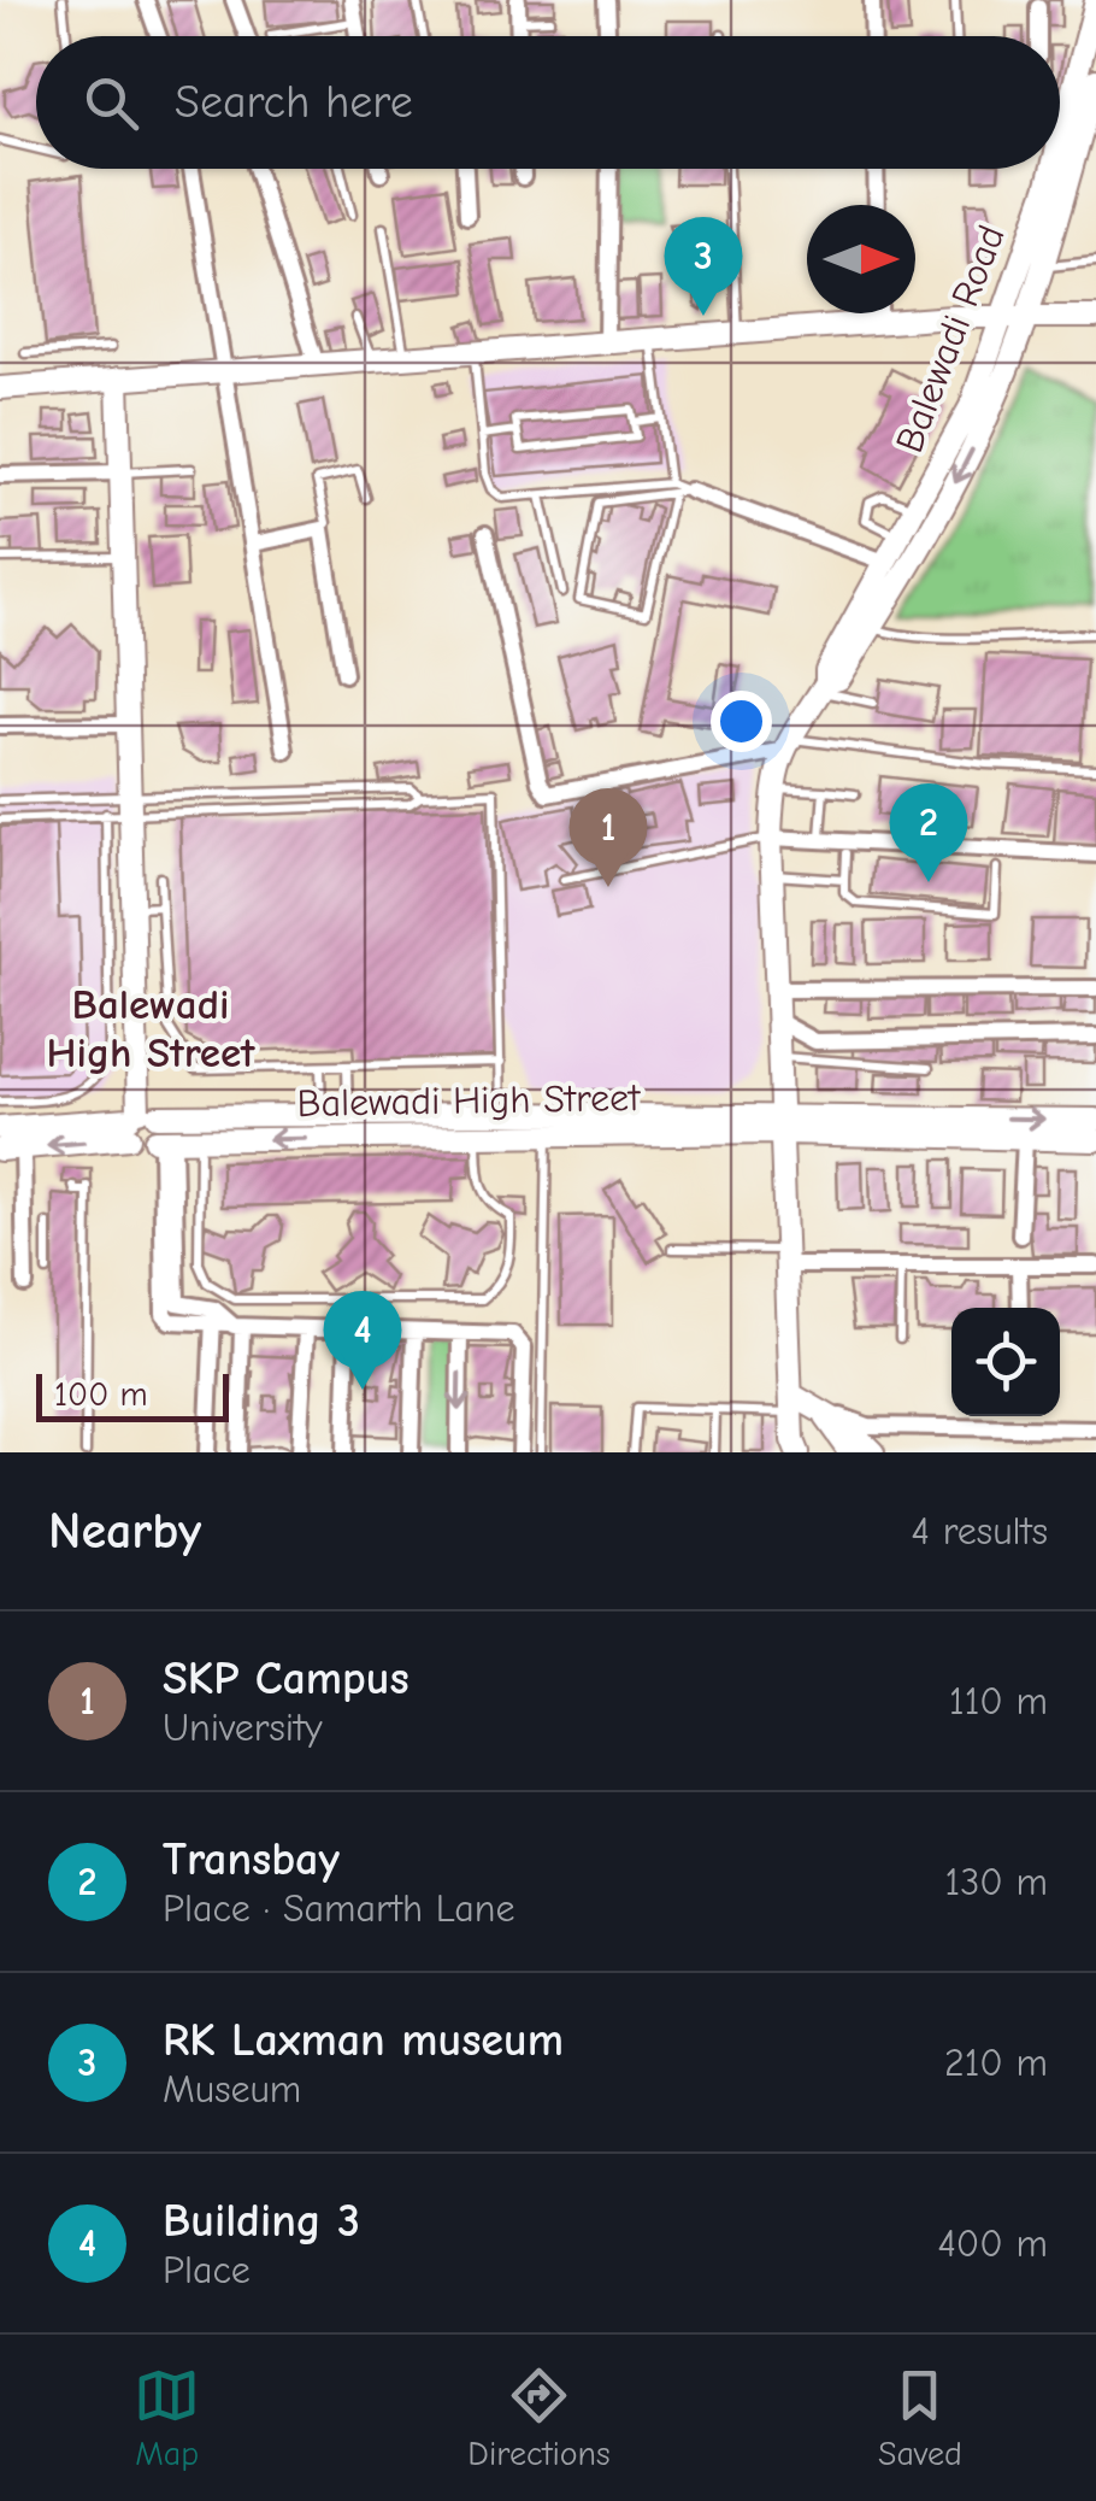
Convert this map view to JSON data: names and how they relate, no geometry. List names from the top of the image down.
{
  "streets": {
    "street": ["Balewadi Road", "Balewadi High Street"]
  },
  "crossings": [
    ["Balewadi Road", "Balewadi High Street"]
  ],
  "districts": ["Balewadi High Street"],
  "scale_bar": "100 m",
  "north": "right",
  "page": {
    "search": "Search here",
    "pins": [
      "3",
      "2",
      "1",
      "4"
    ],
    "scale": "100 m",
    "heading": ["Nearby", "4 results"],
    "list": [
      {
        "mark": "1",
        "name": "SKP Campus",
        "note": "University",
        "value": "110 m"
      },
      {
        "mark": "2",
        "name": "Transbay",
        "note": "Place · Samarth Lane",
        "value": "130 m"
      },
      {
        "mark": "3",
        "name": "RK Laxman museum",
        "note": "Museum",
        "value": "210 m"
      },
      {
        "mark": "4",
        "name": "Building 3",
        "note": "Place",
        "value": "400 m"
      }
    ],
    "nav": ["Map", "Directions", "Saved"]
  }
}
